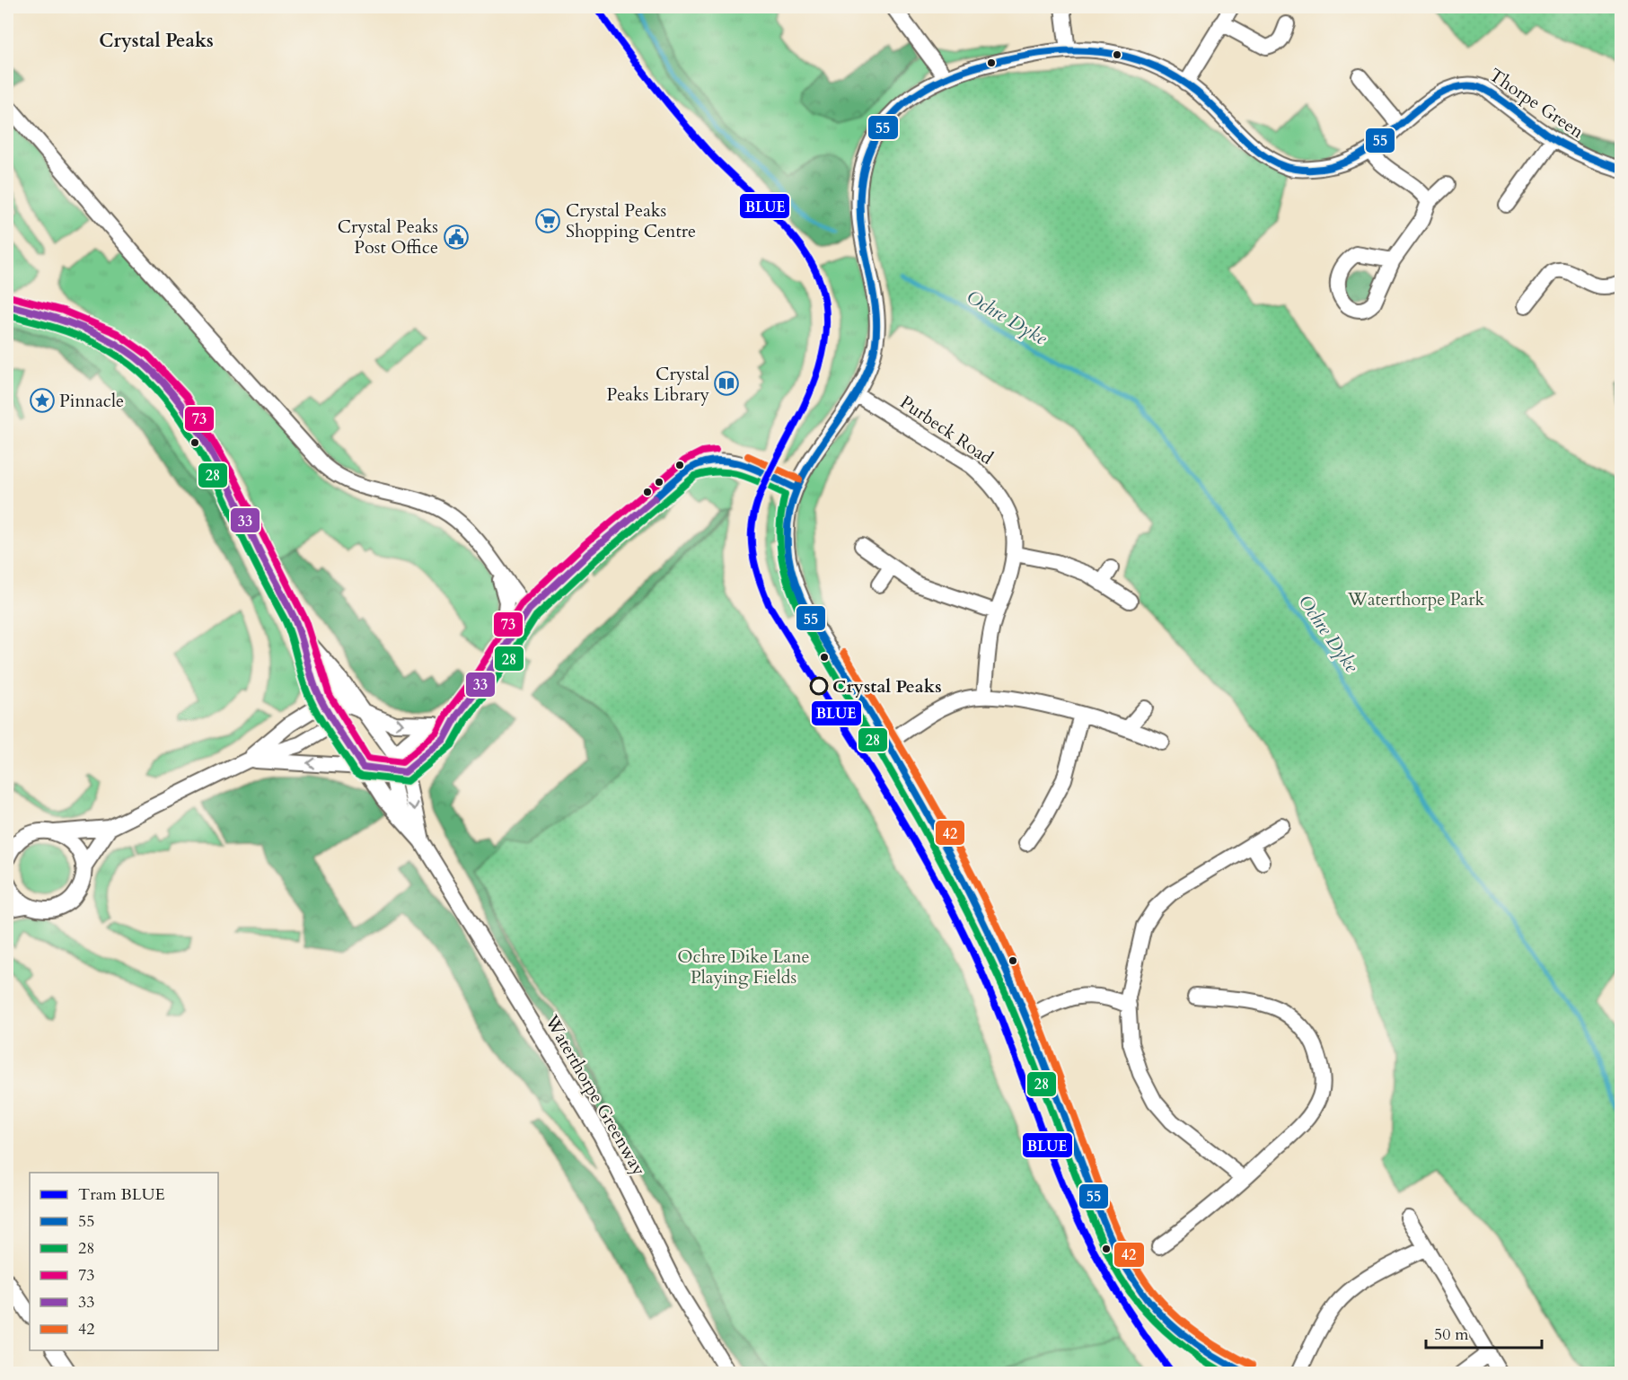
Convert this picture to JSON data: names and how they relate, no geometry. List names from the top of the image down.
{
  "streets": {
    "street": ["Thorpe Green", "Purbeck Road", "Waterthorpe Greenway"]
  },
  "districts": ["Crystal Peaks"],
  "water": ["Ochre Dyke"],
  "parks": ["Waterthorpe Park", "Ochre Dike Lane Playing Fields"],
  "places": {
    "supermarket": ["Crystal Peaks Shopping Centre"],
    "public building": ["Crystal Peaks Post Office"],
    "library": ["Crystal Peaks Library"],
    "place": ["Pinnacle"],
    "other": ["Crystal Peaks"]
  },
  "lines": [
    "tram line BLUE",
    "transit line 55",
    "transit line 73",
    "transit line 33",
    "transit line 28",
    "transit line 42"
  ],
  "legend": [
    "Tram BLUE",
    "55",
    "28",
    "73",
    "33",
    "42"
  ],
  "scale_bar": "50 m"
}
